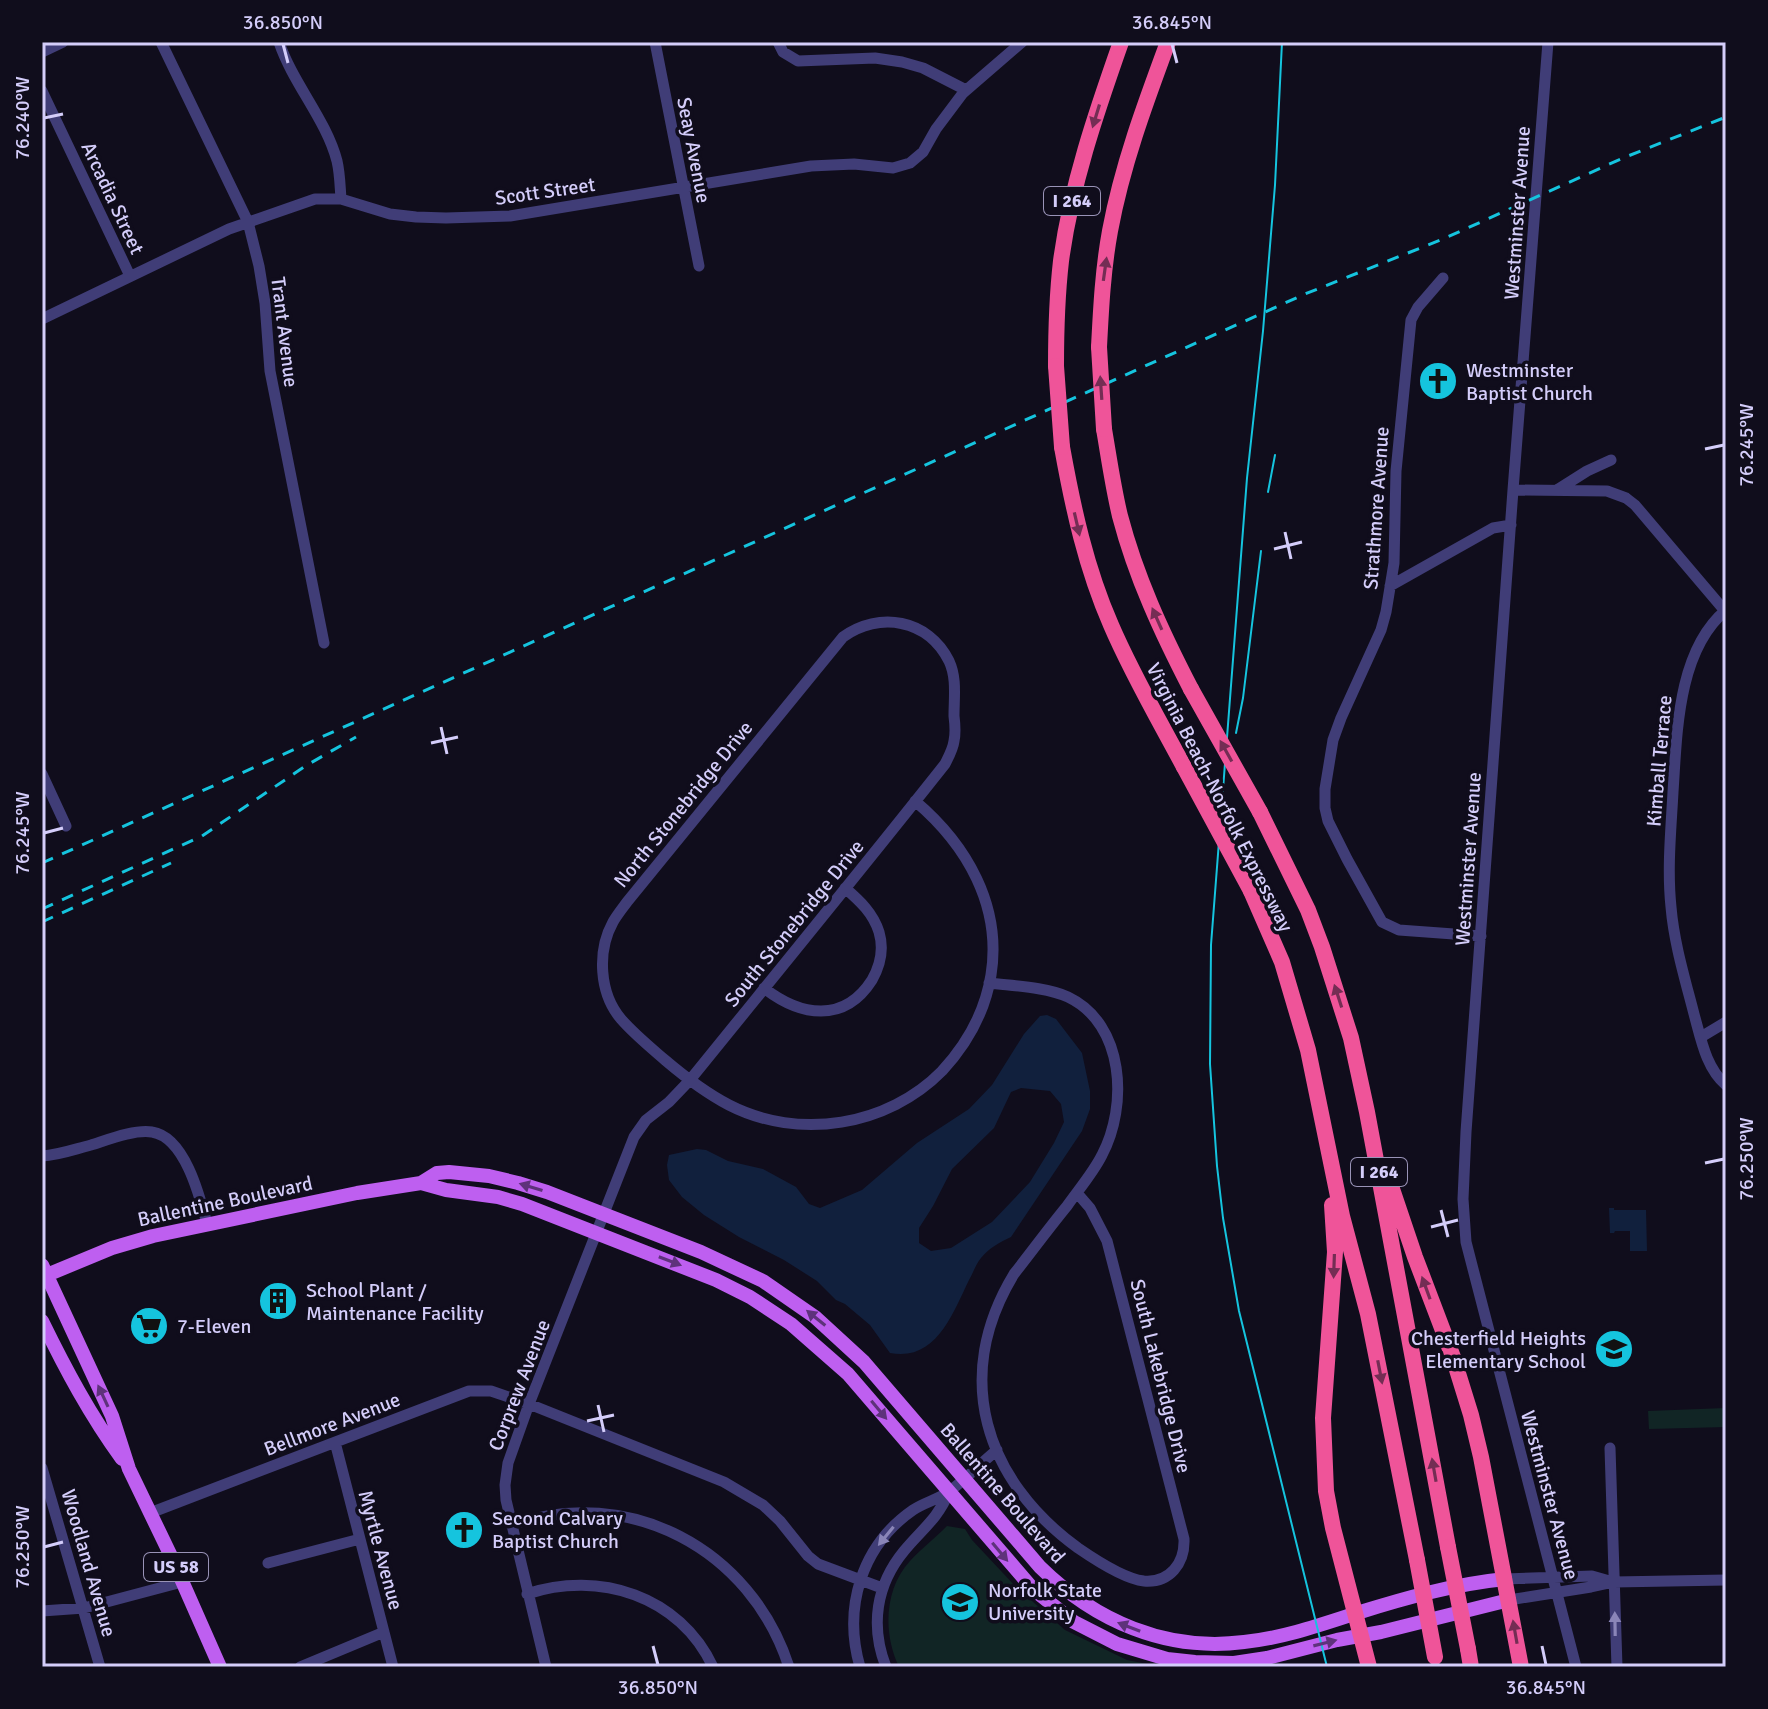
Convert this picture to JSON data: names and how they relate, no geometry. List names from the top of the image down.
{
  "streets": {
    "highway": ["I 264", "Virginia Beach-Norfolk Expressway"],
    "main road": ["Ballentine Boulevard", "US 58"],
    "street": [
      "Seay Avenue",
      "Scott Street",
      "Arcadia Street",
      "Westminster Avenue",
      "Trant Avenue",
      "Strathmore Avenue",
      "Kimball Terrace",
      "North Stonebridge Drive",
      "South Stonebridge Drive",
      "South Lakebridge Drive",
      "Corprew Avenue",
      "Bellmore Avenue",
      "Myrtle Avenue",
      "Woodland Avenue"
    ]
  },
  "crossings": [
    ["Seay Avenue", "Scott Street"],
    ["Scott Street", "Arcadia Street"],
    ["Scott Street", "Trant Avenue"],
    ["Westminster Avenue", "Strathmore Avenue"],
    ["Westminster Avenue", "Kimball Terrace"],
    ["Westminster Avenue", "Ballentine Boulevard"],
    ["North Stonebridge Drive", "South Stonebridge Drive"],
    ["South Stonebridge Drive", "Ballentine Boulevard"],
    ["South Stonebridge Drive", "Corprew Avenue"],
    ["Ballentine Boulevard", "Corprew Avenue"],
    ["Ballentine Boulevard", "US 58"],
    ["Corprew Avenue", "Bellmore Avenue"],
    ["Bellmore Avenue", "Myrtle Avenue"],
    ["Bellmore Avenue", "US 58"]
  ],
  "places": {
    "church": ["Westminster Baptist Church", "Second Calvary Baptist Church"],
    "building": ["School Plant / Maintenance Facility"],
    "supermarket": ["7-Eleven"],
    "school or university": ["Chesterfield Heights Elementary School", "Norfolk State University"]
  },
  "coordinates": [
    "36.850°N",
    "36.845°N",
    "76.240°W",
    "76.245°W",
    "76.250°W"
  ]
}
